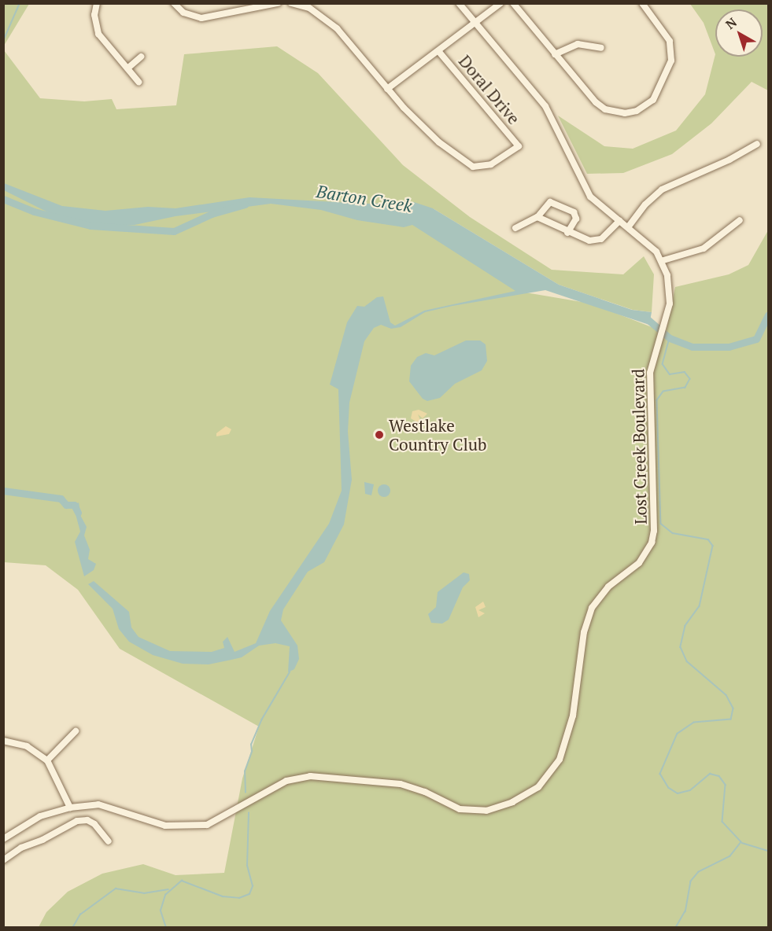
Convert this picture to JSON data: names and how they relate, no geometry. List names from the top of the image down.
{
  "streets": {
    "street": ["Doral Drive", "Lost Creek Boulevard"]
  },
  "water": ["Barton Creek"],
  "places": ["Westlake Country Club"],
  "north": "top left"
}
